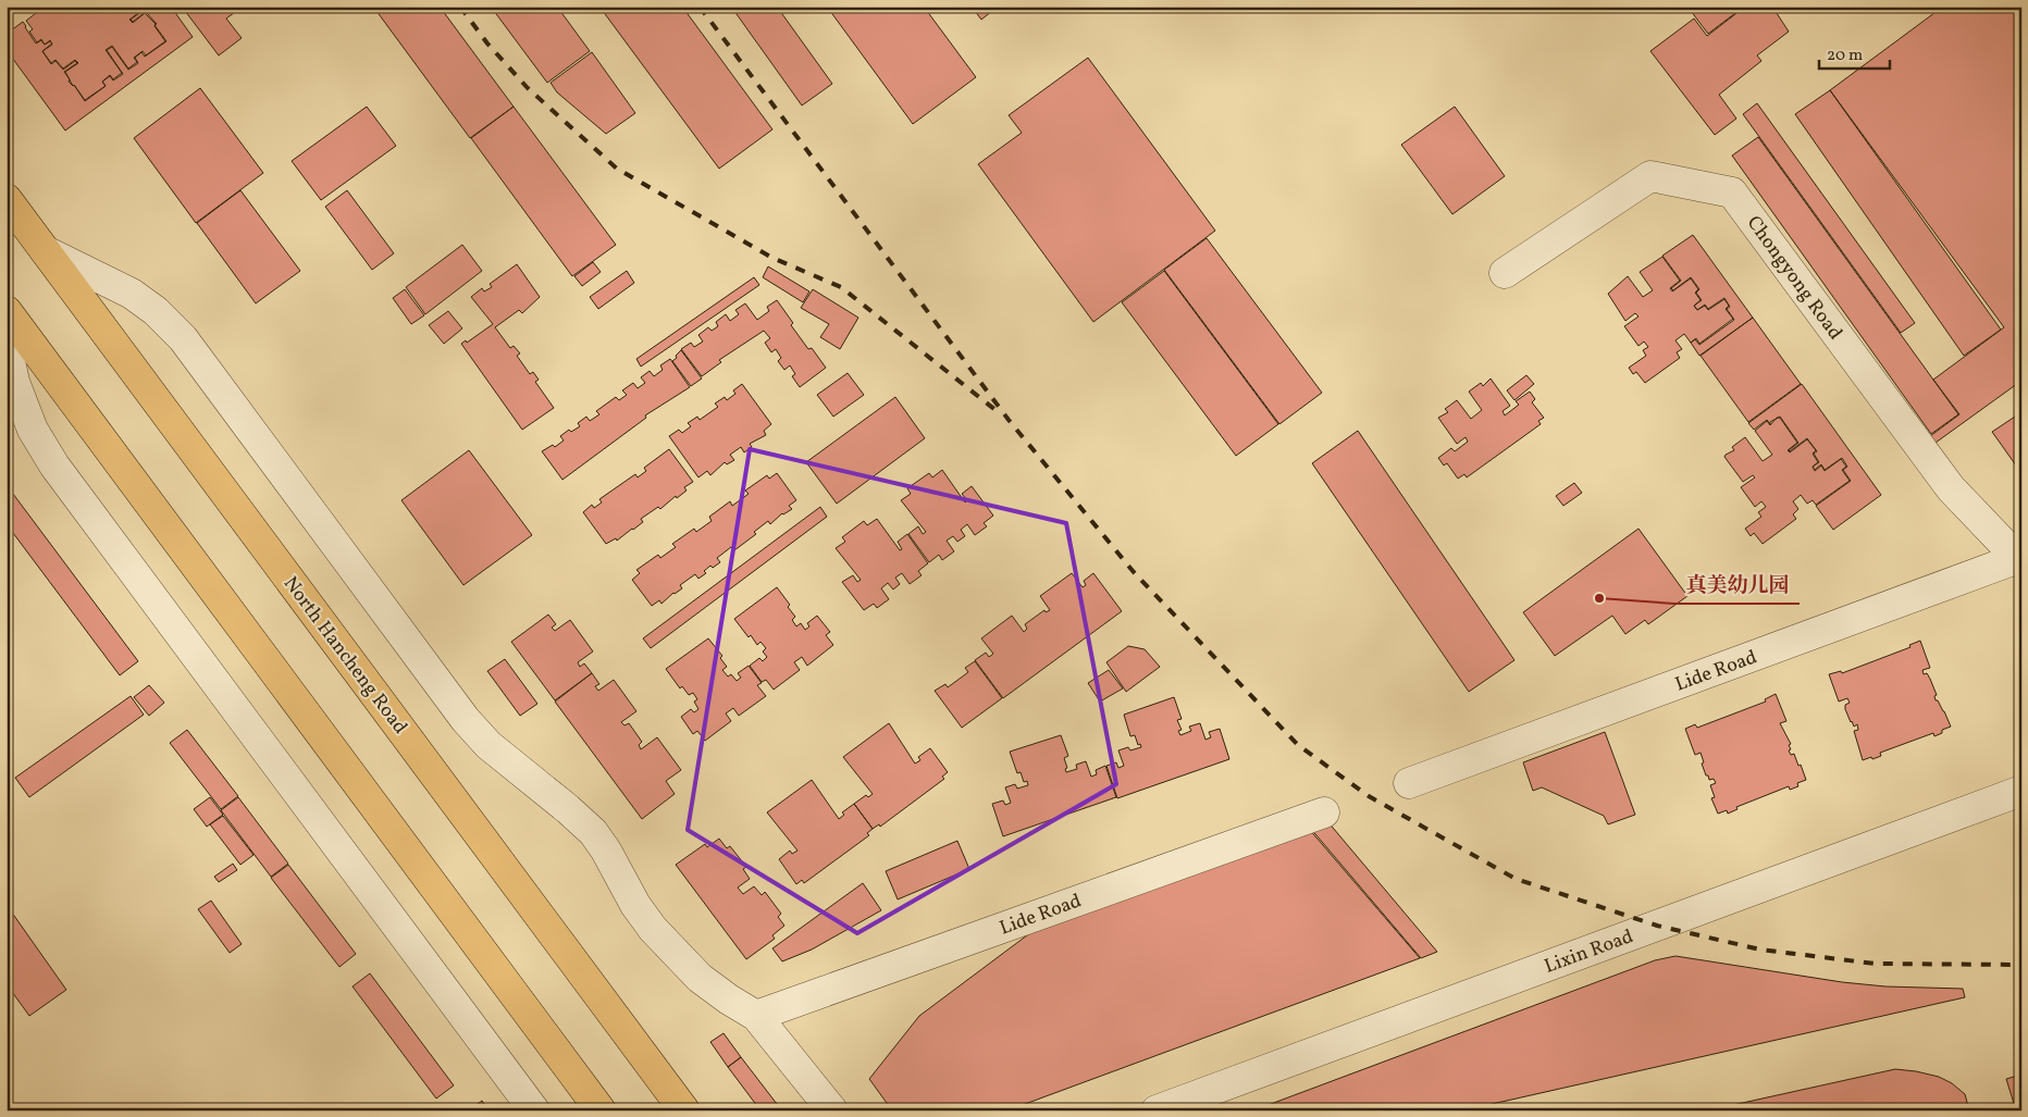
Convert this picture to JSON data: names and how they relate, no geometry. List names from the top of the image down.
{
  "streets": {
    "main road": ["North Hancheng Road"],
    "street": ["Chongyong Road", "Lide Road", "Lixin Road"]
  },
  "crossings": [
    ["Chongyong Road", "Lide Road"]
  ],
  "places": ["真美幼儿园"],
  "scale_bar": "20 m"
}
